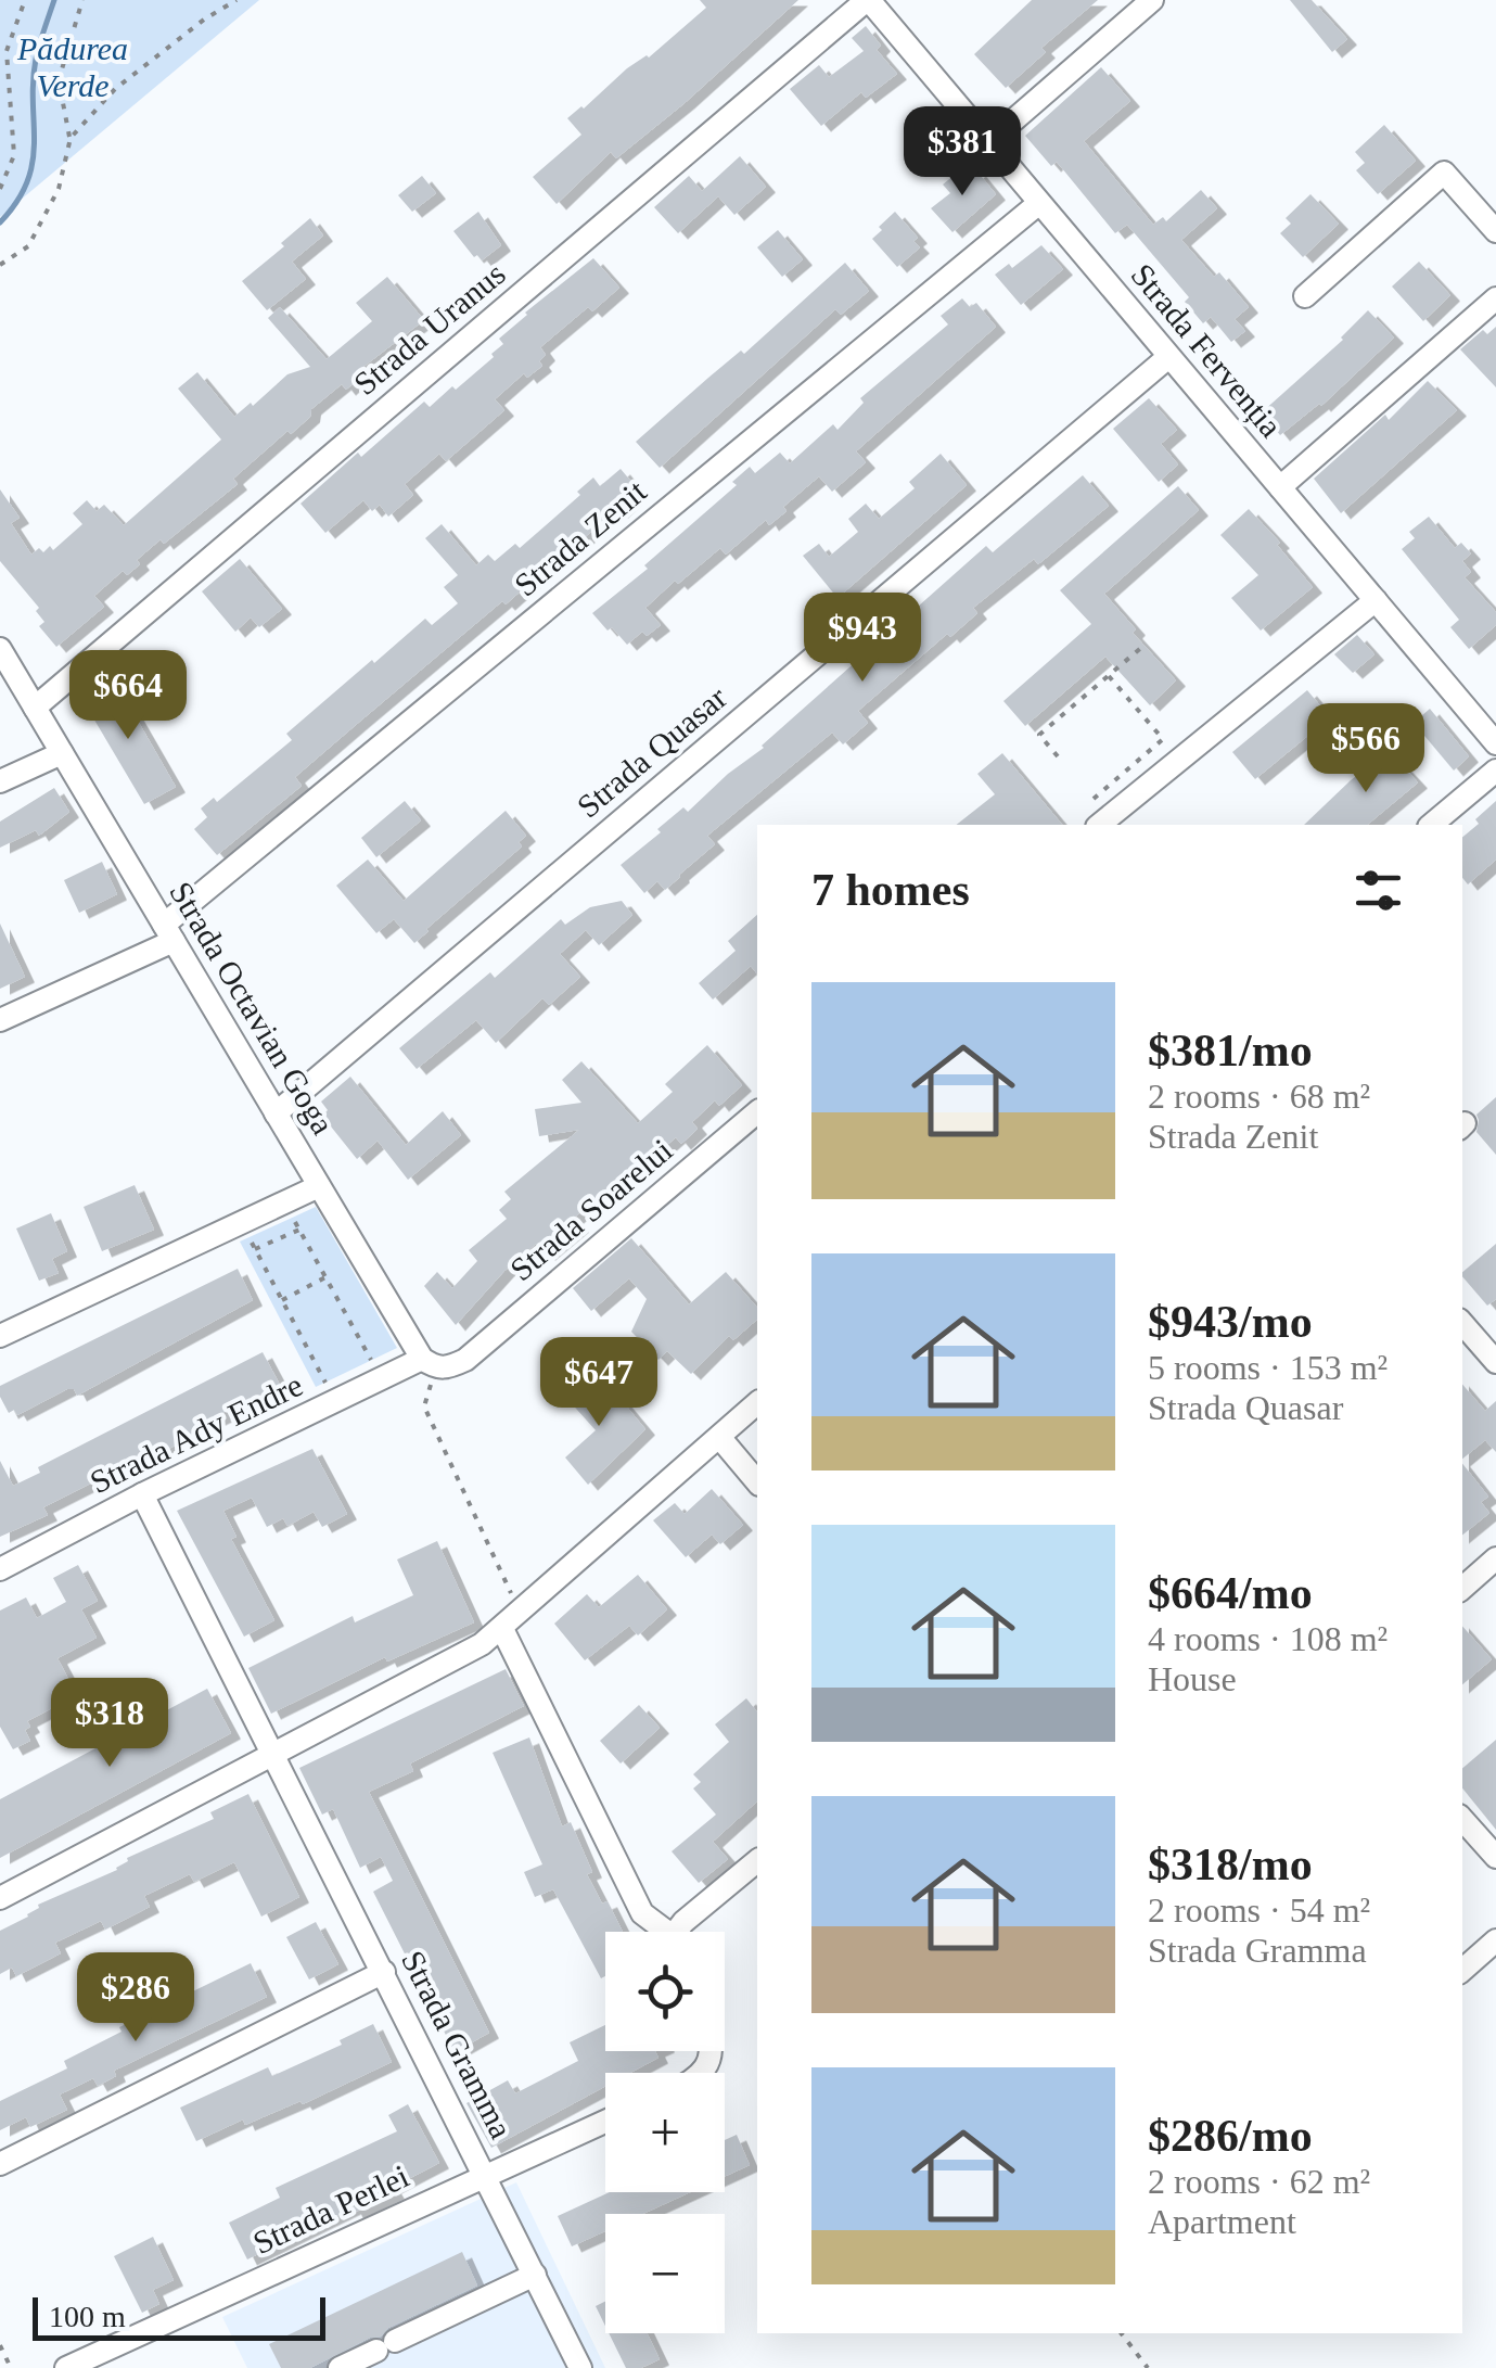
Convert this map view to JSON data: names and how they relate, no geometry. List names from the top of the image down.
{
  "streets": {
    "street": [
      "Strada Uranus",
      "Strada Fervenția",
      "Strada Zenit",
      "Strada Quasar",
      "Strada Octavian Goga",
      "Strada Soarelui",
      "Strada Ady Endre",
      "Strada Gramma",
      "Strada Perlei"
    ]
  },
  "crossings": [
    ["Strada Uranus", "Strada Fervenția"],
    ["Strada Uranus", "Strada Octavian Goga"],
    ["Strada Fervenția", "Strada Zenit"],
    ["Strada Fervenția", "Strada Quasar"],
    ["Strada Zenit", "Strada Octavian Goga"],
    ["Strada Quasar", "Strada Octavian Goga"],
    ["Strada Octavian Goga", "Strada Soarelui"],
    ["Strada Octavian Goga", "Strada Ady Endre"],
    ["Strada Soarelui", "Strada Ady Endre"],
    ["Strada Ady Endre", "Strada Gramma"],
    ["Strada Gramma", "Strada Perlei"]
  ],
  "parks": ["Pădurea Verde"],
  "scale_bar": "100 m",
  "page": {
    "price": [
      "$381",
      "$943",
      "$664",
      "$566",
      "$647",
      "$318",
      "$286"
    ],
    "heading": "7 homes",
    "list": [
      {
        "name": "$381/mo",
        "note": "2 rooms · 68 m² · Strada Zenit"
      },
      {
        "name": "$943/mo",
        "note": "5 rooms · 153 m² · Strada Quasar"
      },
      {
        "name": "$664/mo",
        "note": "4 rooms · 108 m² · House"
      },
      {
        "name": "$318/mo",
        "note": "2 rooms · 54 m² · Strada Gramma"
      },
      {
        "name": "$286/mo",
        "note": "2 rooms · 62 m² · Apartment"
      }
    ],
    "map_buttons": ["+", "−"],
    "scale": "100 m"
  }
}
